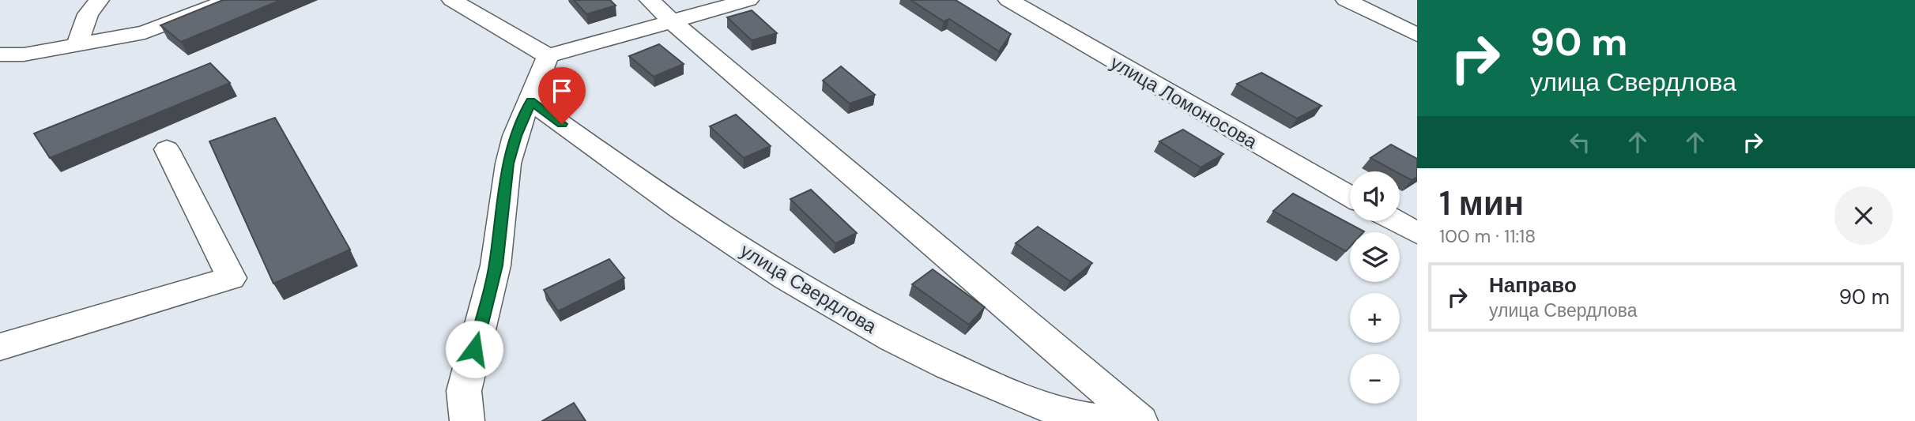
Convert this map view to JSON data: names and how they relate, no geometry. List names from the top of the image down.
{
  "streets": {
    "street": ["улица Ломоносова", "улица Свердлова"]
  },
  "page": {
    "turn": ["90 m", "улица Свердлова"],
    "heading": ["1 мин", "100 m · 11:18"],
    "map_buttons": ["+", "−"],
    "list": [
      {
        "name": "Направо",
        "note": "улица Свердлова",
        "value": "90 m"
      }
    ]
  }
}
